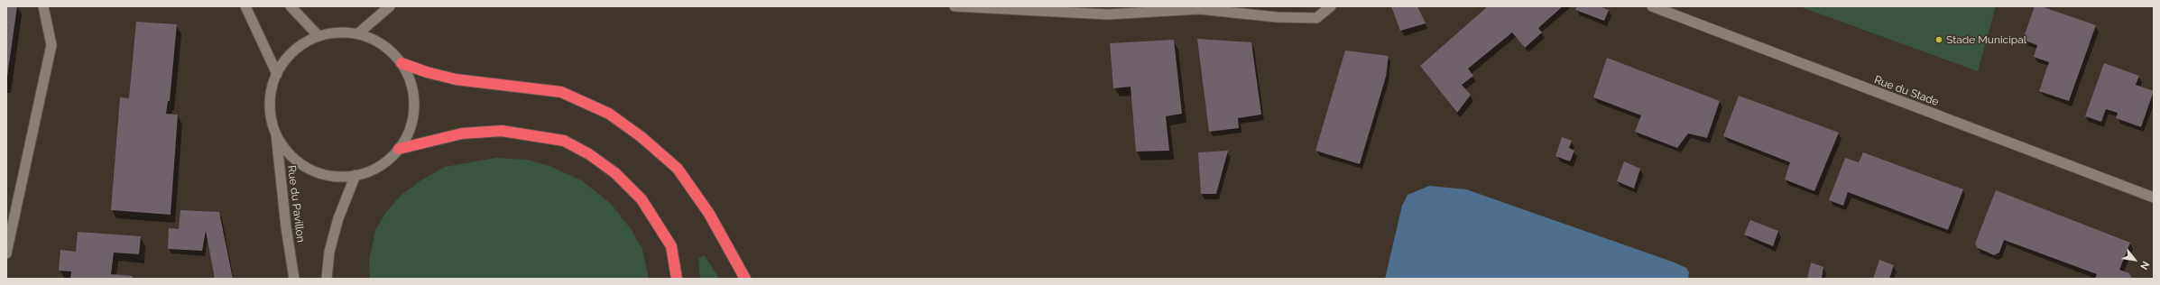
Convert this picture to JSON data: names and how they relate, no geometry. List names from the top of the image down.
{
  "streets": {
    "street": ["Rue du Stade", "Rue du Pavillon"]
  },
  "places": ["Stade Municipal"],
  "north": "bottom right"
}
